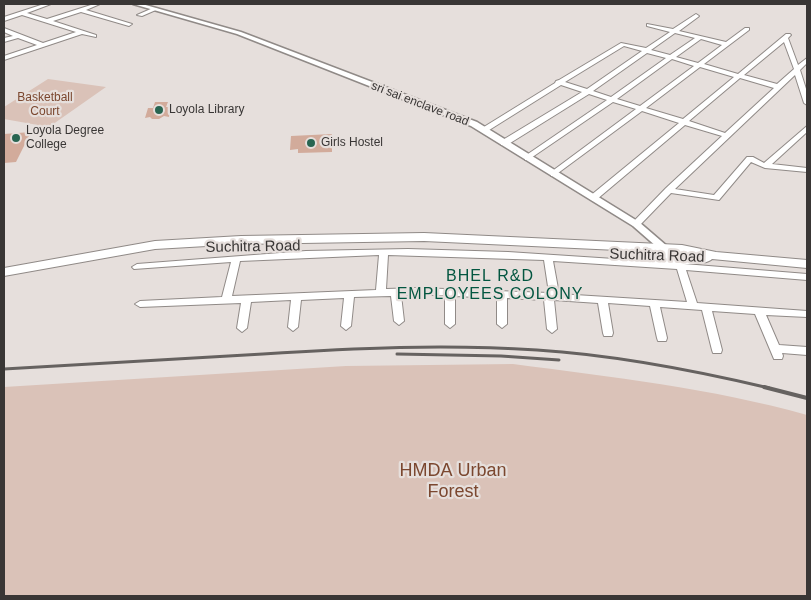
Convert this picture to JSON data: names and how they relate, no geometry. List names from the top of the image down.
{
  "streets": {
    "main road": ["Suchitra Road"],
    "street": ["sri sai enclave road"]
  },
  "crossings": [
    ["sri sai enclave road", "Suchitra Road"]
  ],
  "districts": ["BHEL R&D EMPLOYEES COLONY"],
  "parks": ["Basketball Court", "HMDA Urban Forest"],
  "places": ["Loyola Library", "Loyola Degree College", "Girls Hostel"]
}
